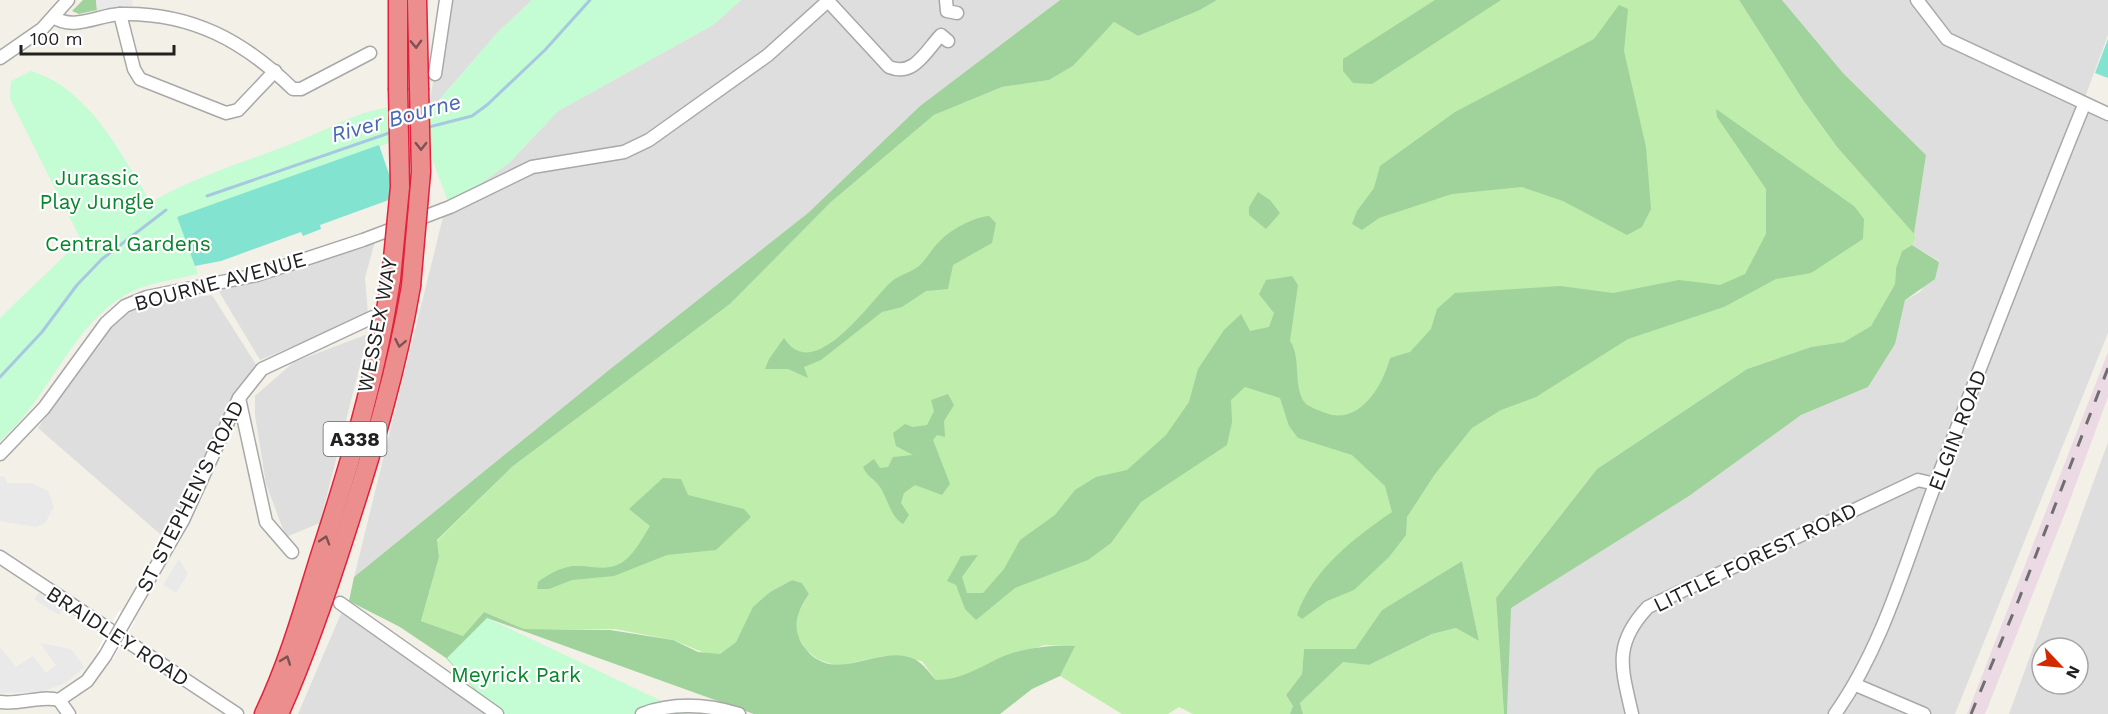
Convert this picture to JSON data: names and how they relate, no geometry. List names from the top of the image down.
{
  "streets": {
    "highway": ["WESSEX WAY", "A338"],
    "street": [
      "BOURNE AVENUE",
      "ELGIN ROAD",
      "ST STEPHEN'S ROAD",
      "LITTLE FOREST ROAD",
      "BRAIDLEY ROAD"
    ]
  },
  "crossings": [
    ["ELGIN ROAD", "LITTLE FOREST ROAD"]
  ],
  "water": ["River Bourne"],
  "parks": ["Jurassic Play Jungle", "Central Gardens", "Meyrick Park"],
  "scale_bar": "100 m",
  "north": "bottom right"
}
